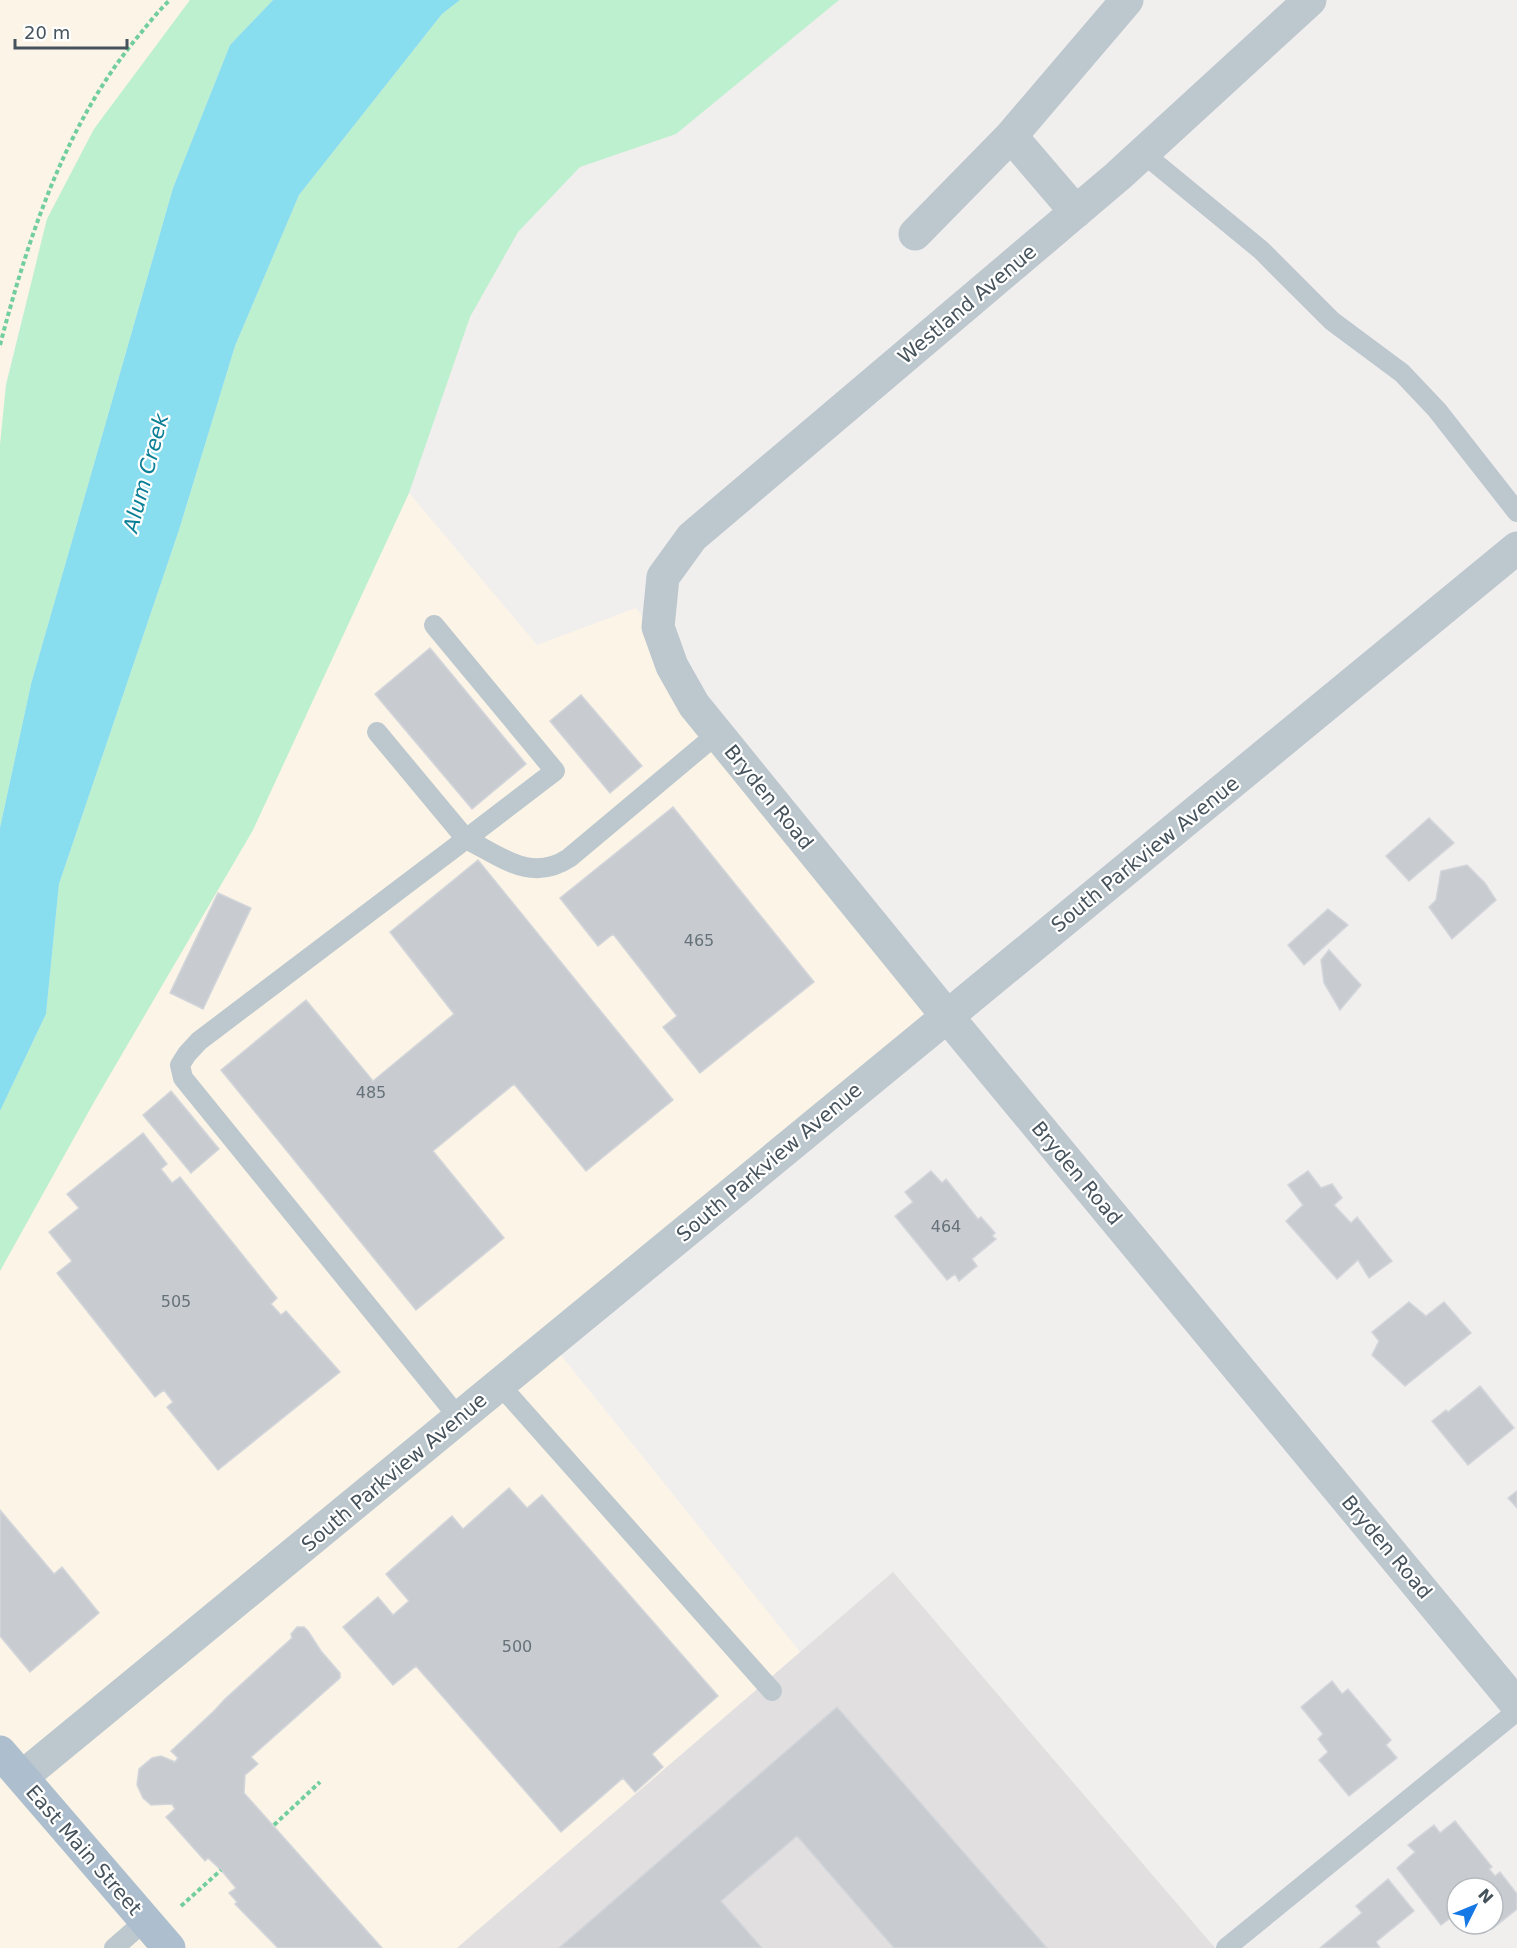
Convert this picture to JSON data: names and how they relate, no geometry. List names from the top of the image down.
{
  "streets": {
    "main road": ["East Main Street"],
    "street": ["Westland Avenue", "Bryden Road", "South Parkview Avenue"]
  },
  "crossings": [
    ["Westland Avenue", "Bryden Road"],
    ["Bryden Road", "South Parkview Avenue"],
    ["South Parkview Avenue", "East Main Street"]
  ],
  "water": ["Alum Creek"],
  "house_numbers": [
    "465",
    "485",
    "464",
    "505",
    "500"
  ],
  "scale_bar": "20 m",
  "north": "top right"
}
